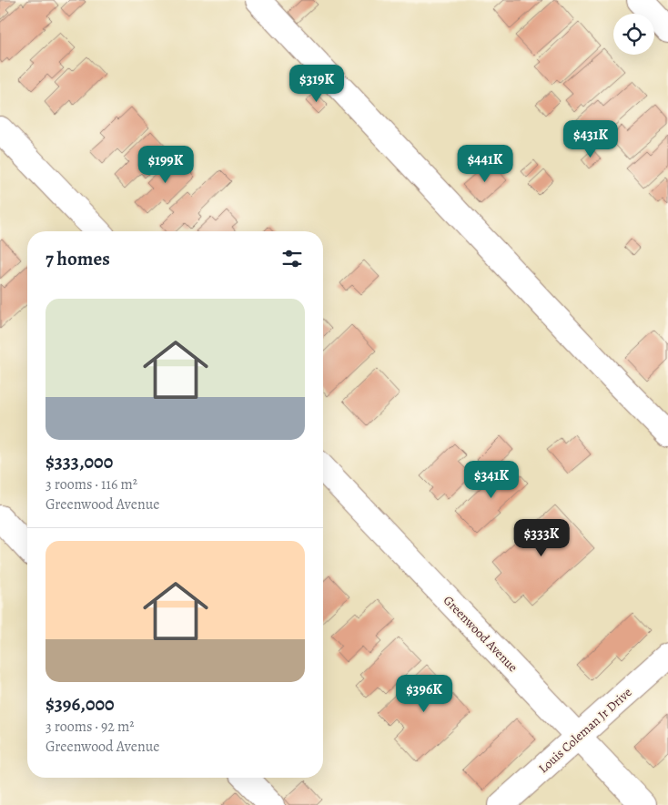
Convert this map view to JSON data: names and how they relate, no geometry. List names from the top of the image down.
{
  "streets": {
    "street": ["Greenwood Avenue", "Louis Coleman Jr Drive"]
  },
  "crossings": [
    ["Greenwood Avenue", "Louis Coleman Jr Drive"]
  ],
  "page": {
    "price": [
      "$319K",
      "$431K",
      "$441K",
      "$199K",
      "$341K",
      "$333K",
      "$396K"
    ],
    "heading": "7 homes",
    "list": [
      {
        "name": "$333,000",
        "note": "3 rooms · 116 m² · Greenwood Avenue"
      },
      {
        "name": "$396,000",
        "note": "3 rooms · 92 m² · Greenwood Avenue"
      }
    ]
  }
}
